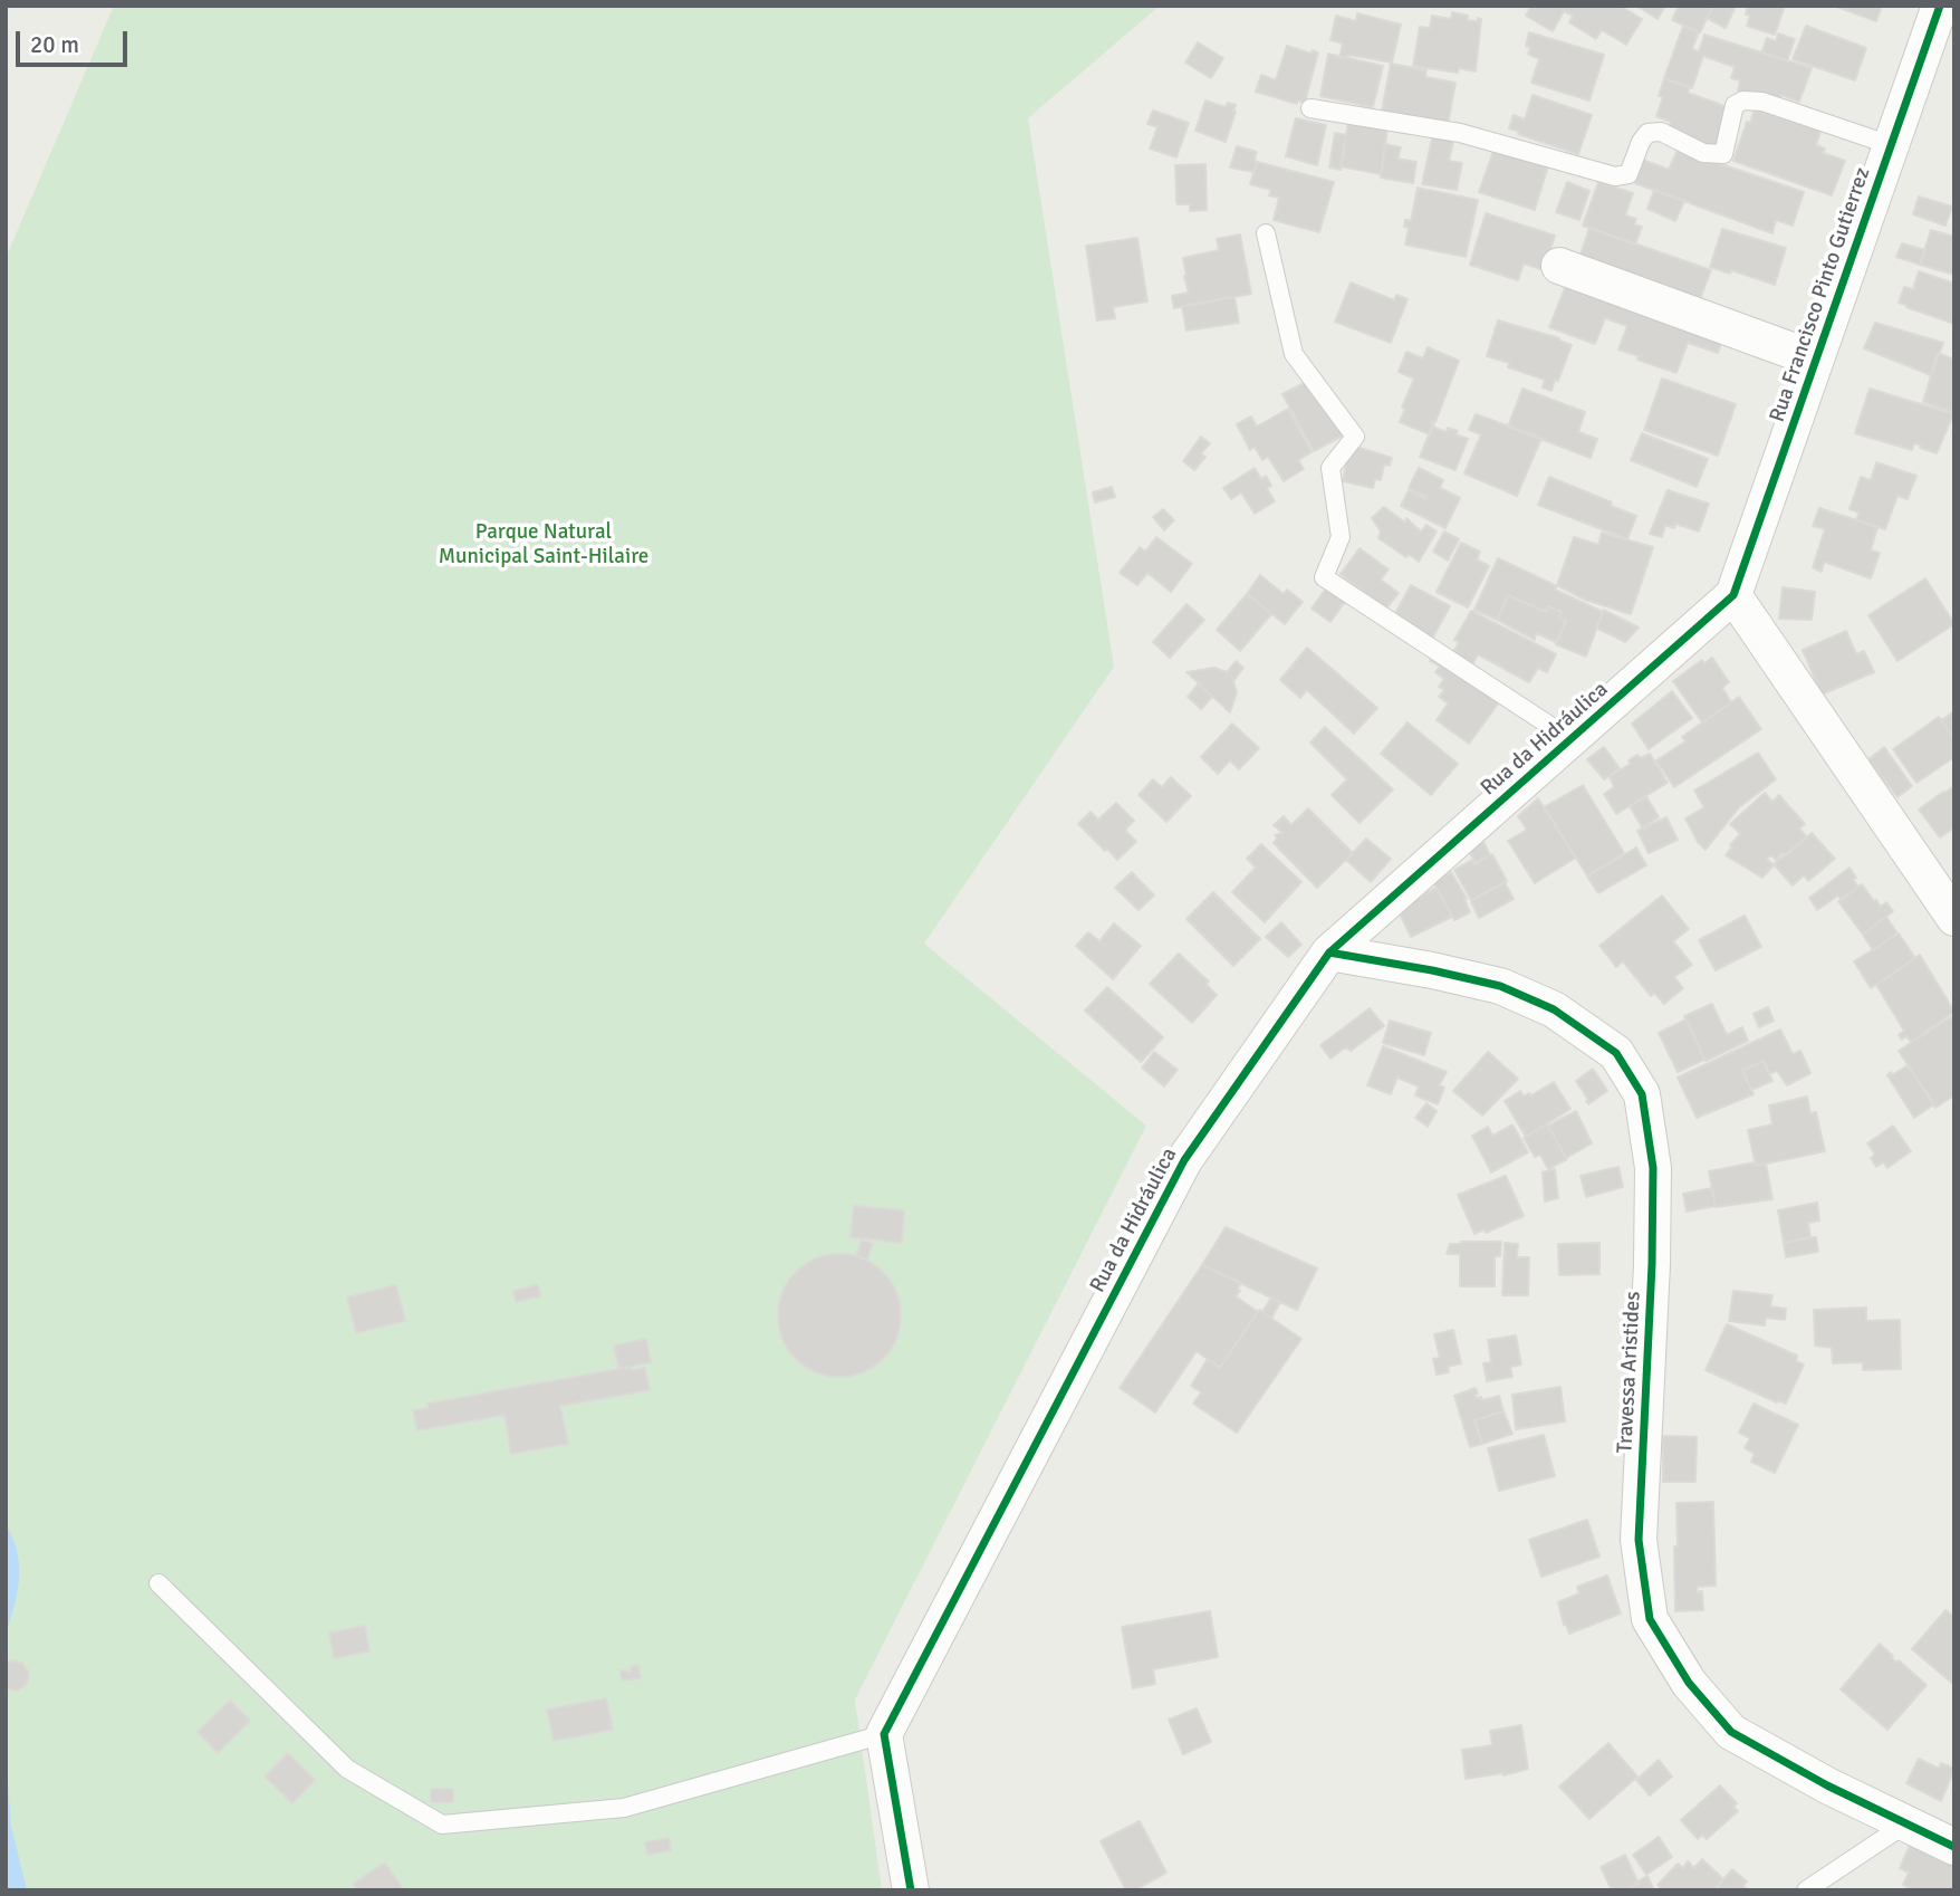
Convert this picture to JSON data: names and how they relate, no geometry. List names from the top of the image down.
{
  "streets": {
    "street": ["Rua Francisco Pinto Gutierrez", "Rua da Hidráulica", "Travessa Aristides"]
  },
  "crossings": [
    ["Rua Francisco Pinto Gutierrez", "Rua da Hidráulica"],
    ["Rua da Hidráulica", "Travessa Aristides"]
  ],
  "parks": ["Parque Natural Municipal Saint-Hilaire"],
  "scale_bar": "20 m"
}
